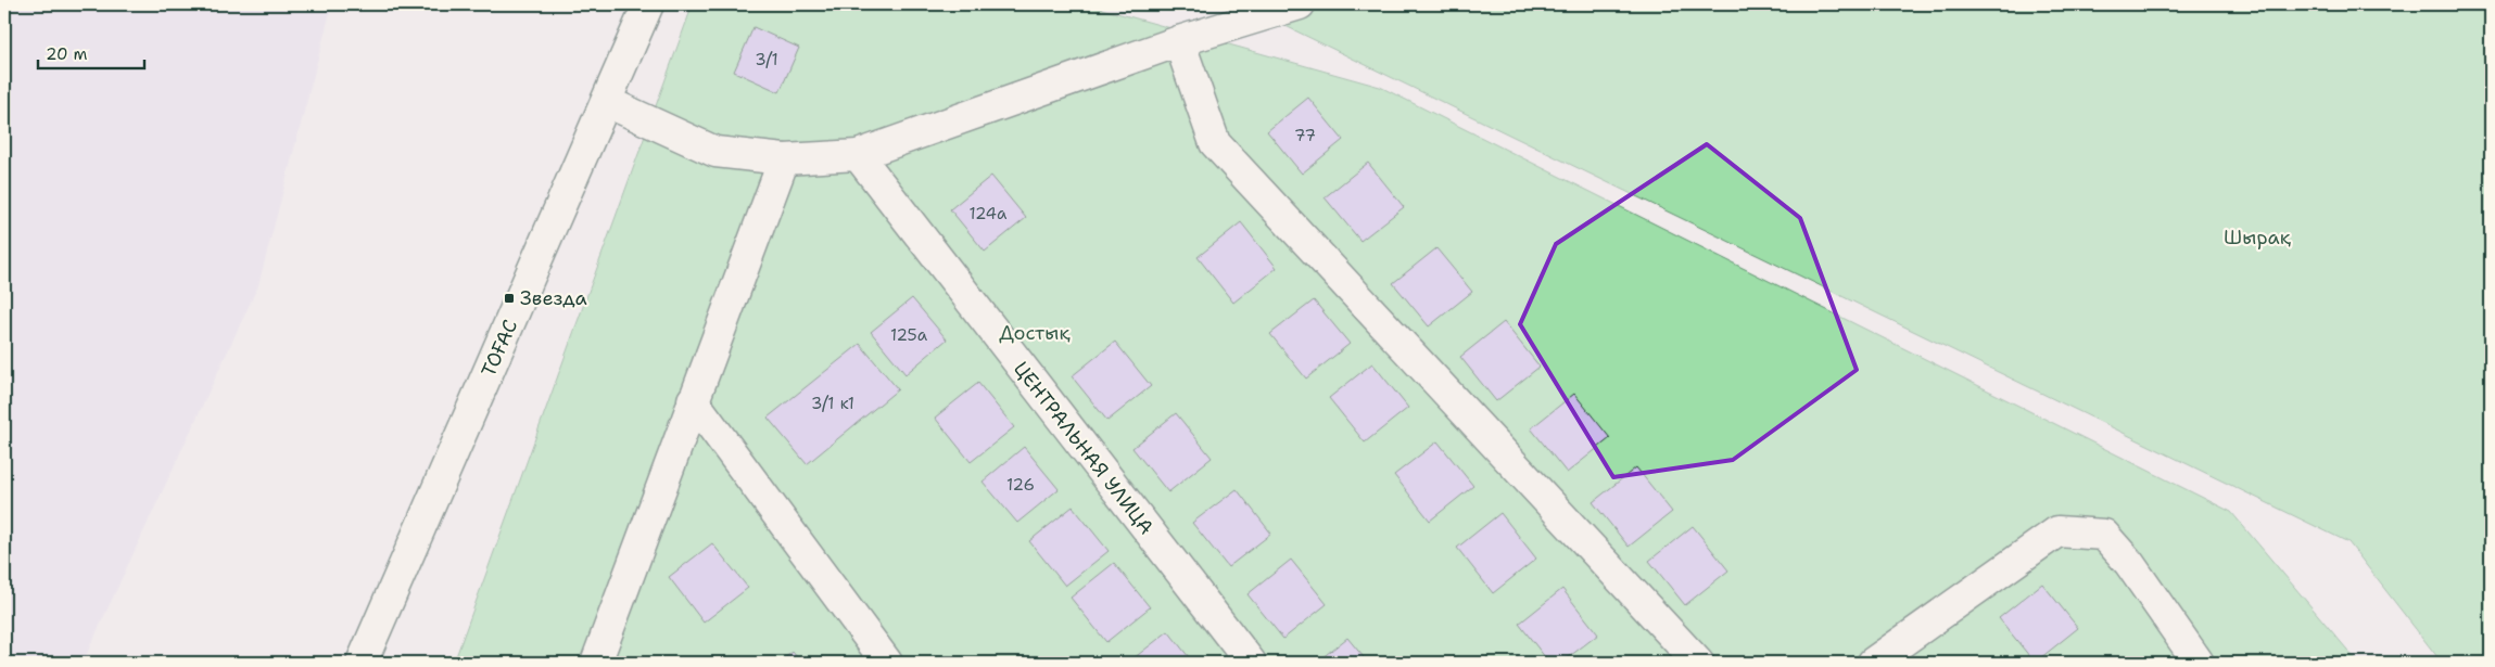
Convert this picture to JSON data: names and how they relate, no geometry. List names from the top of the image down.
{
  "streets": {
    "main road": ["ТОҒАС", "ЦЕНТРАЛЬНАЯ УЛИЦА"]
  },
  "parks": ["Шырақ", "Достық"],
  "places": {
    "transit": ["Звезда"]
  },
  "house_numbers": [
    "3/1",
    "77",
    "124а",
    "125а",
    "3/1 к1",
    "126"
  ],
  "scale_bar": "20 m"
}
